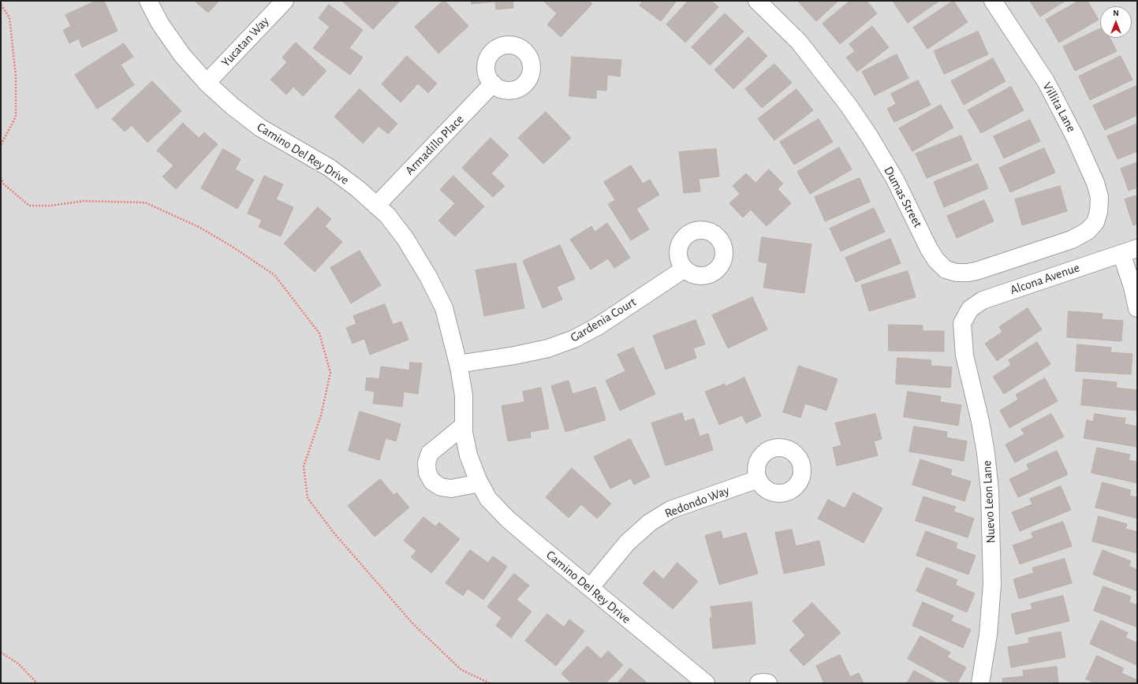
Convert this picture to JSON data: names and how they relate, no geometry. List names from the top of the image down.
{
  "streets": {
    "street": [
      "Yucatan Way",
      "Villita Lane",
      "Armadillo Place",
      "Camino Del Rey Drive",
      "Dumas Street",
      "Alcona Avenue",
      "Gardenia Court",
      "Redondo Way",
      "Nuevo Leon Lane"
    ]
  },
  "crossings": [
    ["Yucatan Way", "Camino Del Rey Drive"],
    ["Villita Lane", "Dumas Street"],
    ["Armadillo Place", "Camino Del Rey Drive"],
    ["Camino Del Rey Drive", "Gardenia Court"],
    ["Camino Del Rey Drive", "Redondo Way"],
    ["Alcona Avenue", "Nuevo Leon Lane"]
  ],
  "north": "top"
}
